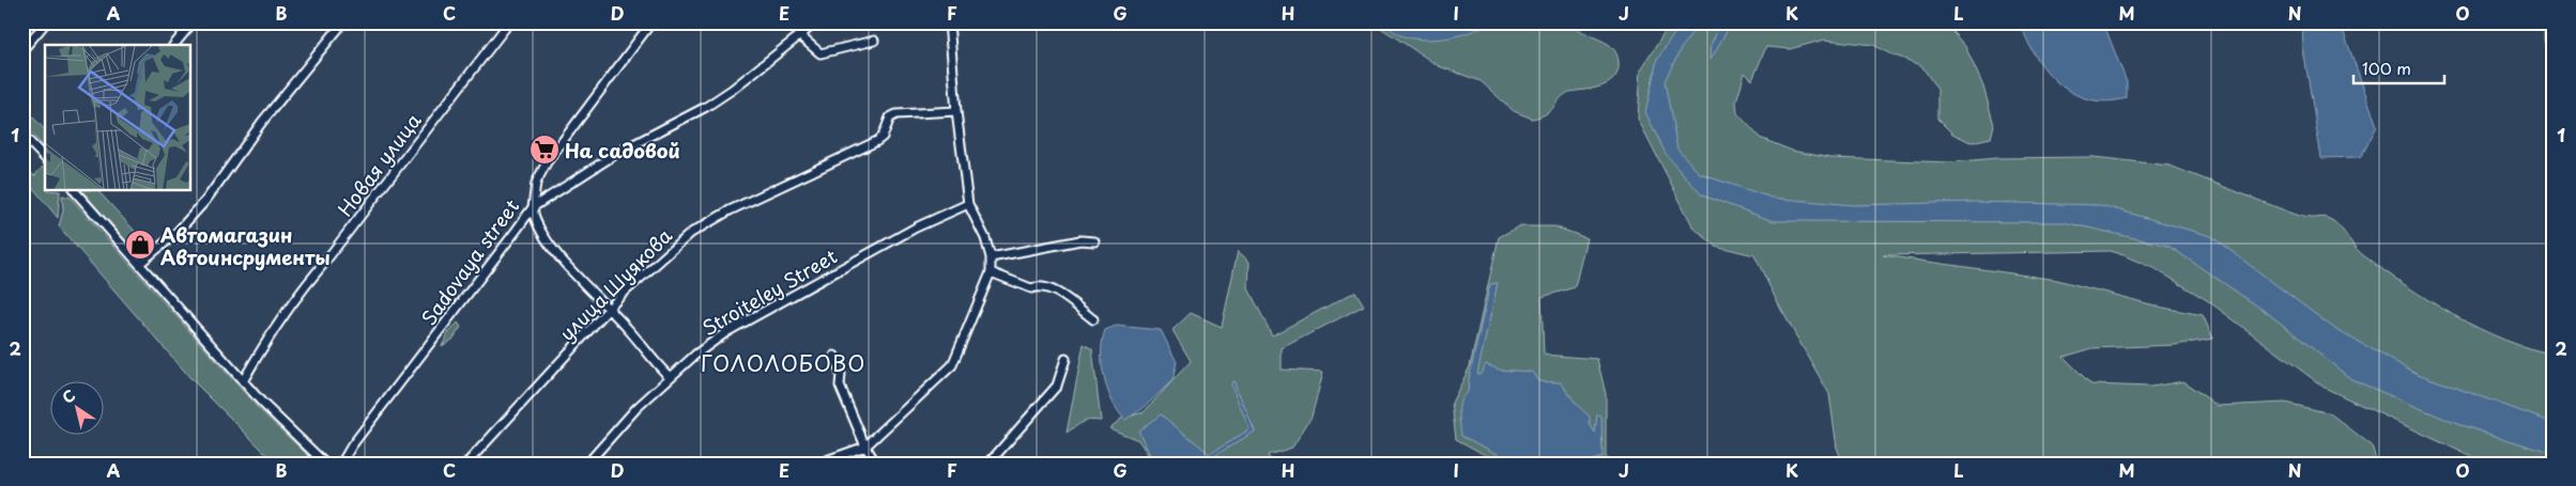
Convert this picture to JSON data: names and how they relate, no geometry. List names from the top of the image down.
{
  "streets": {
    "street": [
      "Новая улица",
      "Sadovaya street",
      "улица Шуякова",
      "Stroiteley Street"
    ]
  },
  "districts": ["ГОЛОЛОБОВО"],
  "places": {
    "supermarket": ["На садовой"],
    "shop": ["Автомагазин Автоинсрументы"]
  },
  "scale_bar": "100 m",
  "north": "top left",
  "grid": {
    "columns": [
      "A",
      "B",
      "C",
      "D",
      "E",
      "F",
      "G",
      "H",
      "I",
      "J",
      "K",
      "L",
      "M",
      "N",
      "O"
    ],
    "rows": ["1", "2"]
  }
}
